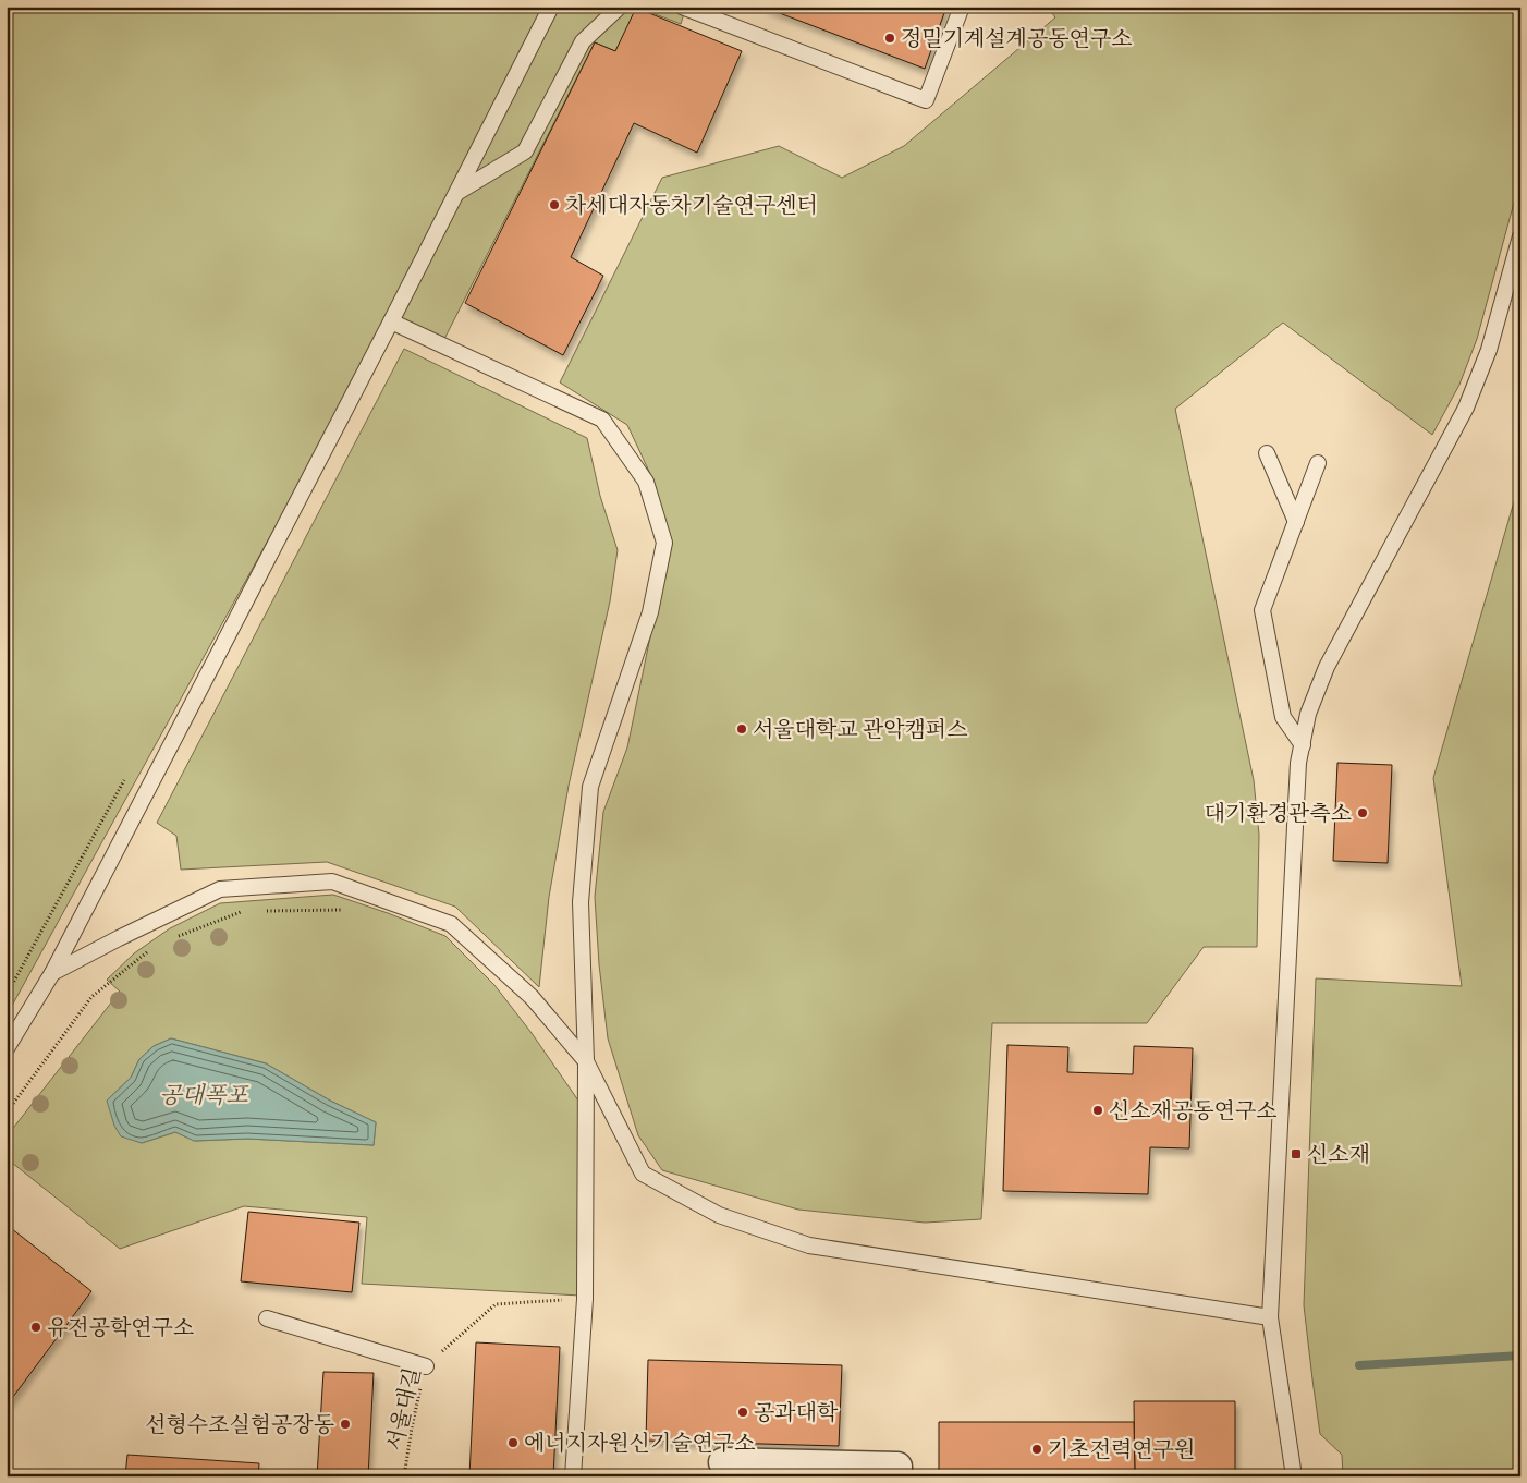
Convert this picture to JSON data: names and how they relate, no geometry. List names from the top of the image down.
{
  "streets": {
    "path": ["서울대길"]
  },
  "water": ["공대폭포"],
  "places": {
    "other": [
      "정밀기계설계공동연구소",
      "차세대자동차기술연구센터",
      "서울대학교 관악캠퍼스",
      "대기환경관측소",
      "신소재공동연구소",
      "유전공학연구소",
      "공과대학",
      "선형수조실험공장동",
      "에너지자원신기술연구소",
      "기초전력연구원"
    ],
    "transit": ["신소재"]
  }
}
